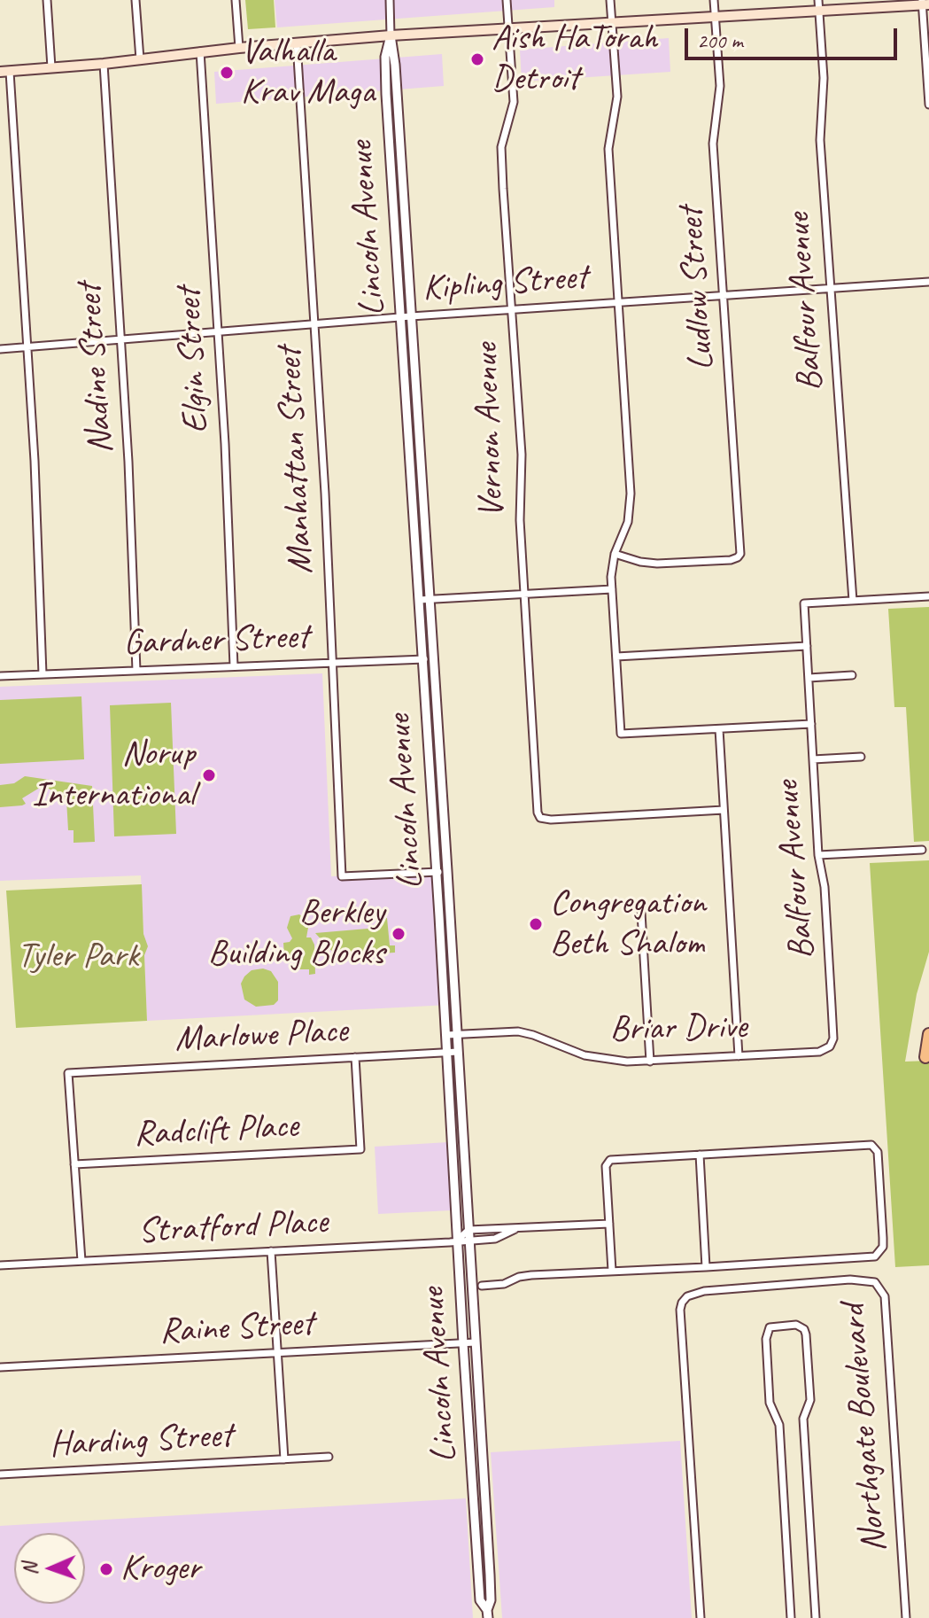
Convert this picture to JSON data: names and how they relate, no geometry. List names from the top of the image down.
{
  "streets": {
    "street": [
      "Lincoln Avenue",
      "Kipling Street",
      "Ludlow Street",
      "Balfour Avenue",
      "Elgin Street",
      "Nadine Street",
      "Vernon Avenue",
      "Manhattan Street",
      "Gardner Street",
      "Briar Drive",
      "Marlowe Place",
      "Radclift Place",
      "Stratford Place",
      "Raine Street",
      "Northgate Boulevard",
      "Harding Street"
    ]
  },
  "crossings": [
    ["Lincoln Avenue", "Kipling Street"],
    ["Lincoln Avenue", "Manhattan Street"],
    ["Lincoln Avenue", "Gardner Street"],
    ["Lincoln Avenue", "Briar Drive"],
    ["Lincoln Avenue", "Marlowe Place"],
    ["Lincoln Avenue", "Stratford Place"],
    ["Lincoln Avenue", "Raine Street"],
    ["Kipling Street", "Ludlow Street"],
    ["Kipling Street", "Balfour Avenue"],
    ["Kipling Street", "Elgin Street"],
    ["Kipling Street", "Nadine Street"],
    ["Kipling Street", "Vernon Avenue"],
    ["Kipling Street", "Manhattan Street"],
    ["Balfour Avenue", "Briar Drive"],
    ["Elgin Street", "Gardner Street"],
    ["Nadine Street", "Gardner Street"],
    ["Manhattan Street", "Gardner Street"],
    ["Marlowe Place", "Radclift Place"]
  ],
  "parks": ["Tyler Park"],
  "places": [
    "Aish HaTorah Detroit",
    "Valhalla Krav Maga",
    "Norup International",
    "Congregation Beth Shalom",
    "Berkley Building Blocks",
    "Kroger"
  ],
  "scale_bar": "200 m",
  "north": "left"
}
